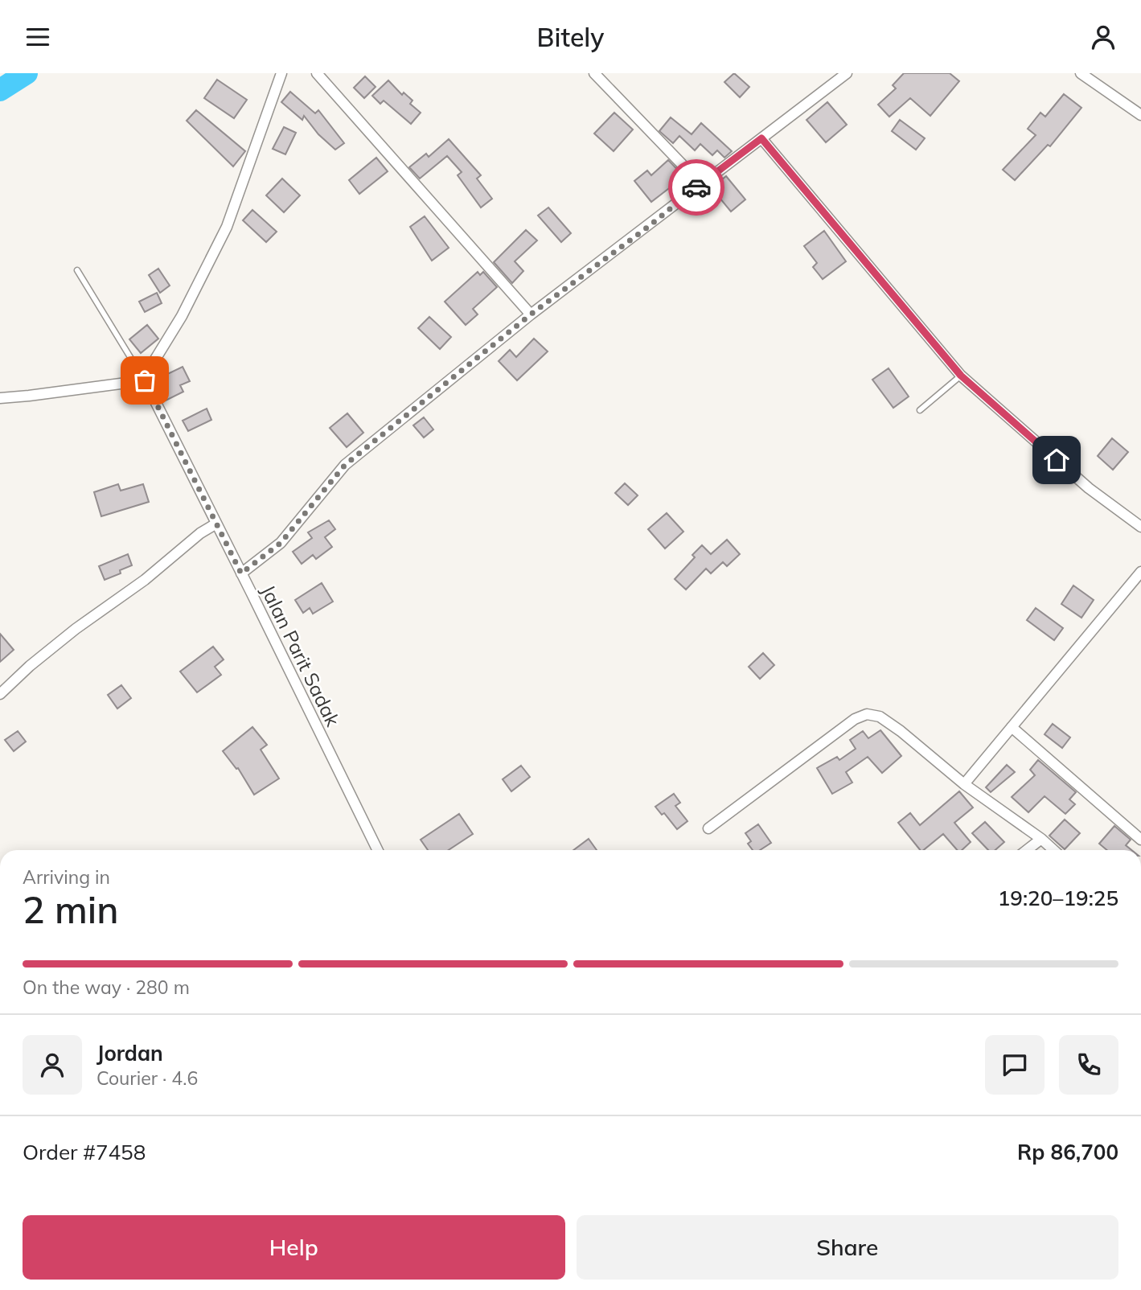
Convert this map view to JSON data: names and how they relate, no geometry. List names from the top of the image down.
{
  "streets": {
    "street": ["Jalan Parit Sadak"]
  },
  "page": {
    "header": "Bitely",
    "heading": ["2 min", "Arriving in", "19:20–19:25"],
    "panel": [
      "Jordan",
      "Courier · 4.6",
      "Order #7458",
      "Rp 86,700"
    ],
    "bar": "On the way · 280 m",
    "buttons": ["Help", "Share"]
  }
}
